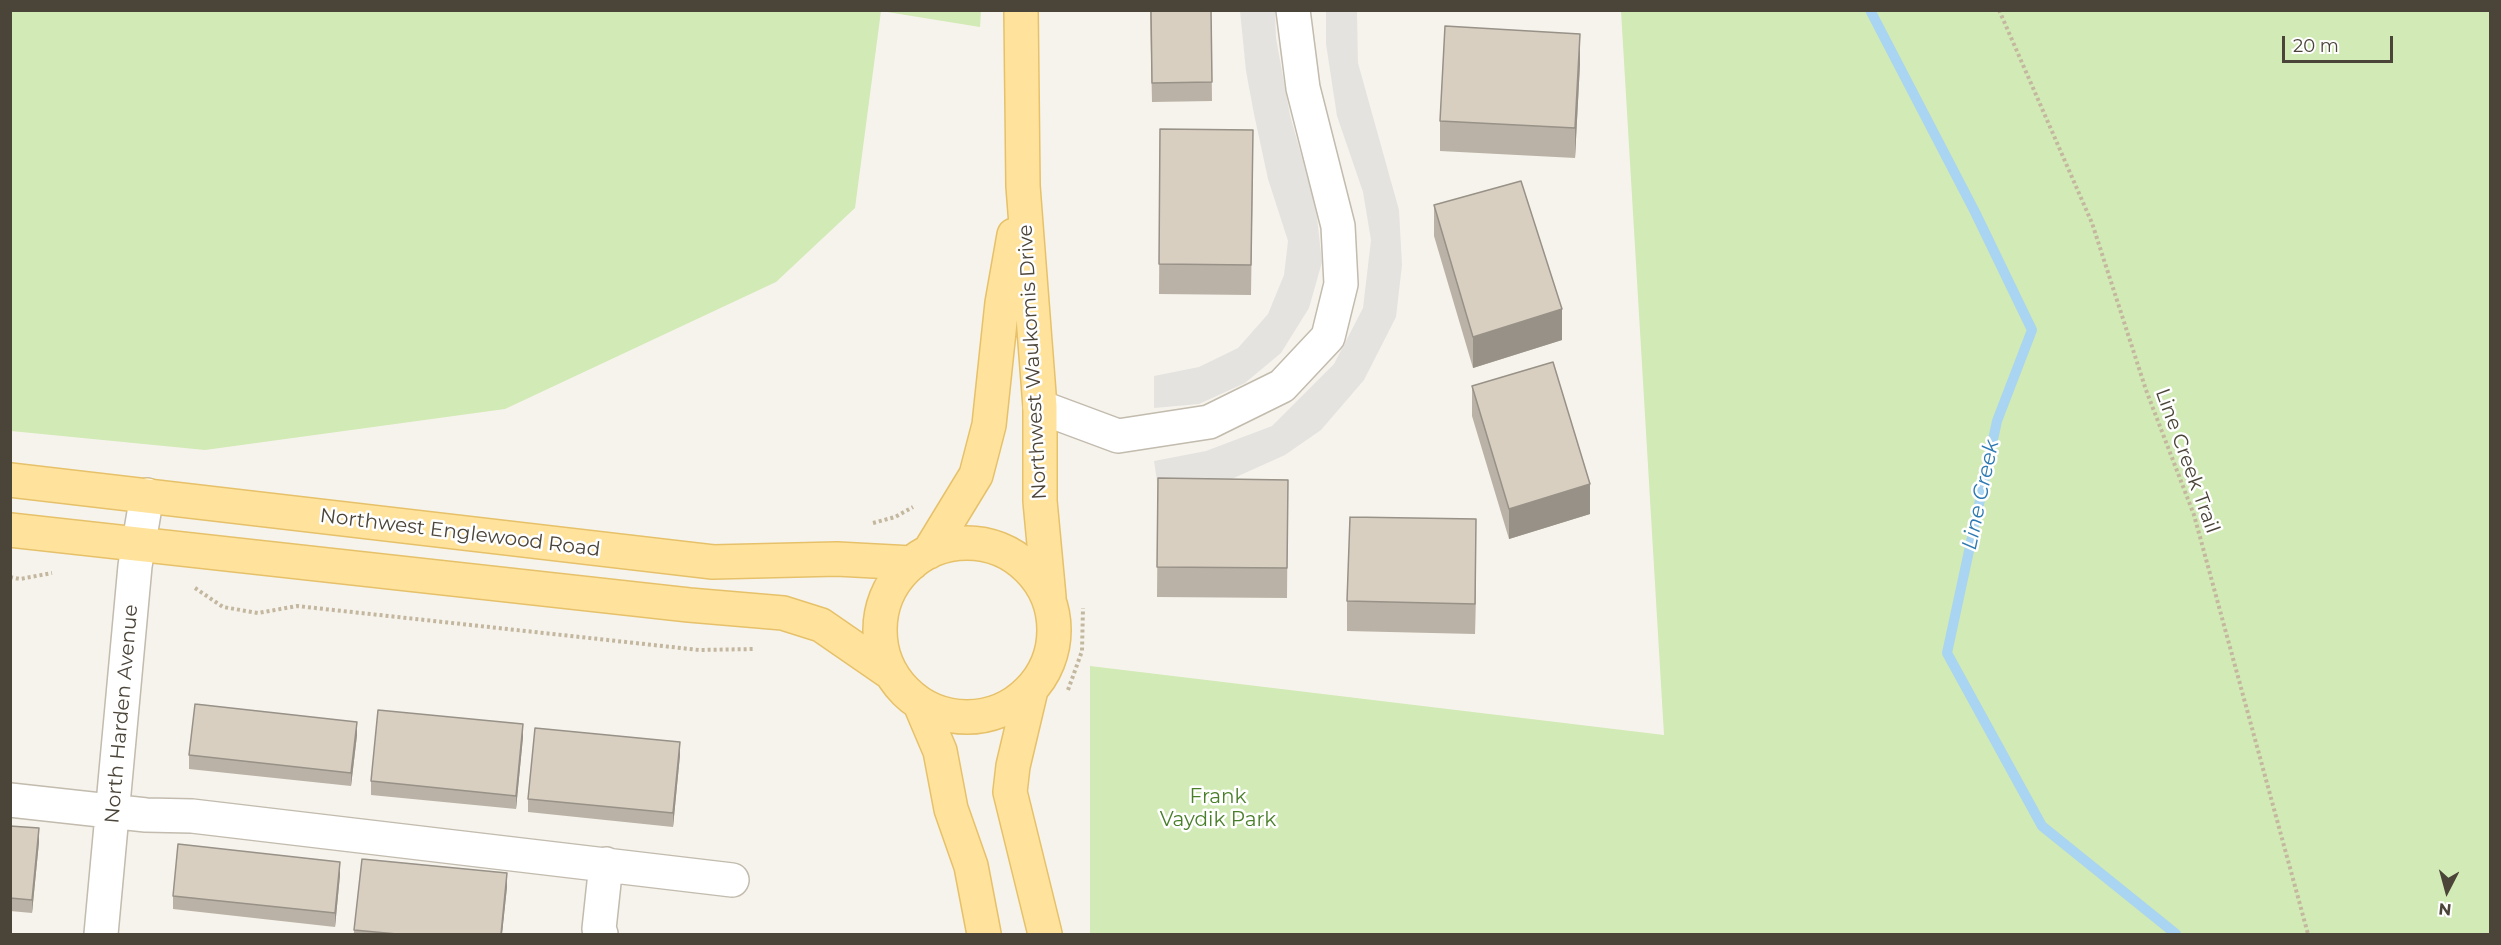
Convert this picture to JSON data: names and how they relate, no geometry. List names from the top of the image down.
{
  "streets": {
    "main road": ["Northwest Waukomis Drive", "Northwest Englewood Road"],
    "street": ["North Harden Avenue"],
    "path": ["Line Creek Trail"]
  },
  "crossings": [
    ["Northwest Waukomis Drive", "Northwest Englewood Road"],
    ["Northwest Englewood Road", "North Harden Avenue"]
  ],
  "water": ["Line Creek"],
  "parks": ["Frank Vaydik Park"],
  "scale_bar": "20 m",
  "north": "bottom"
}
